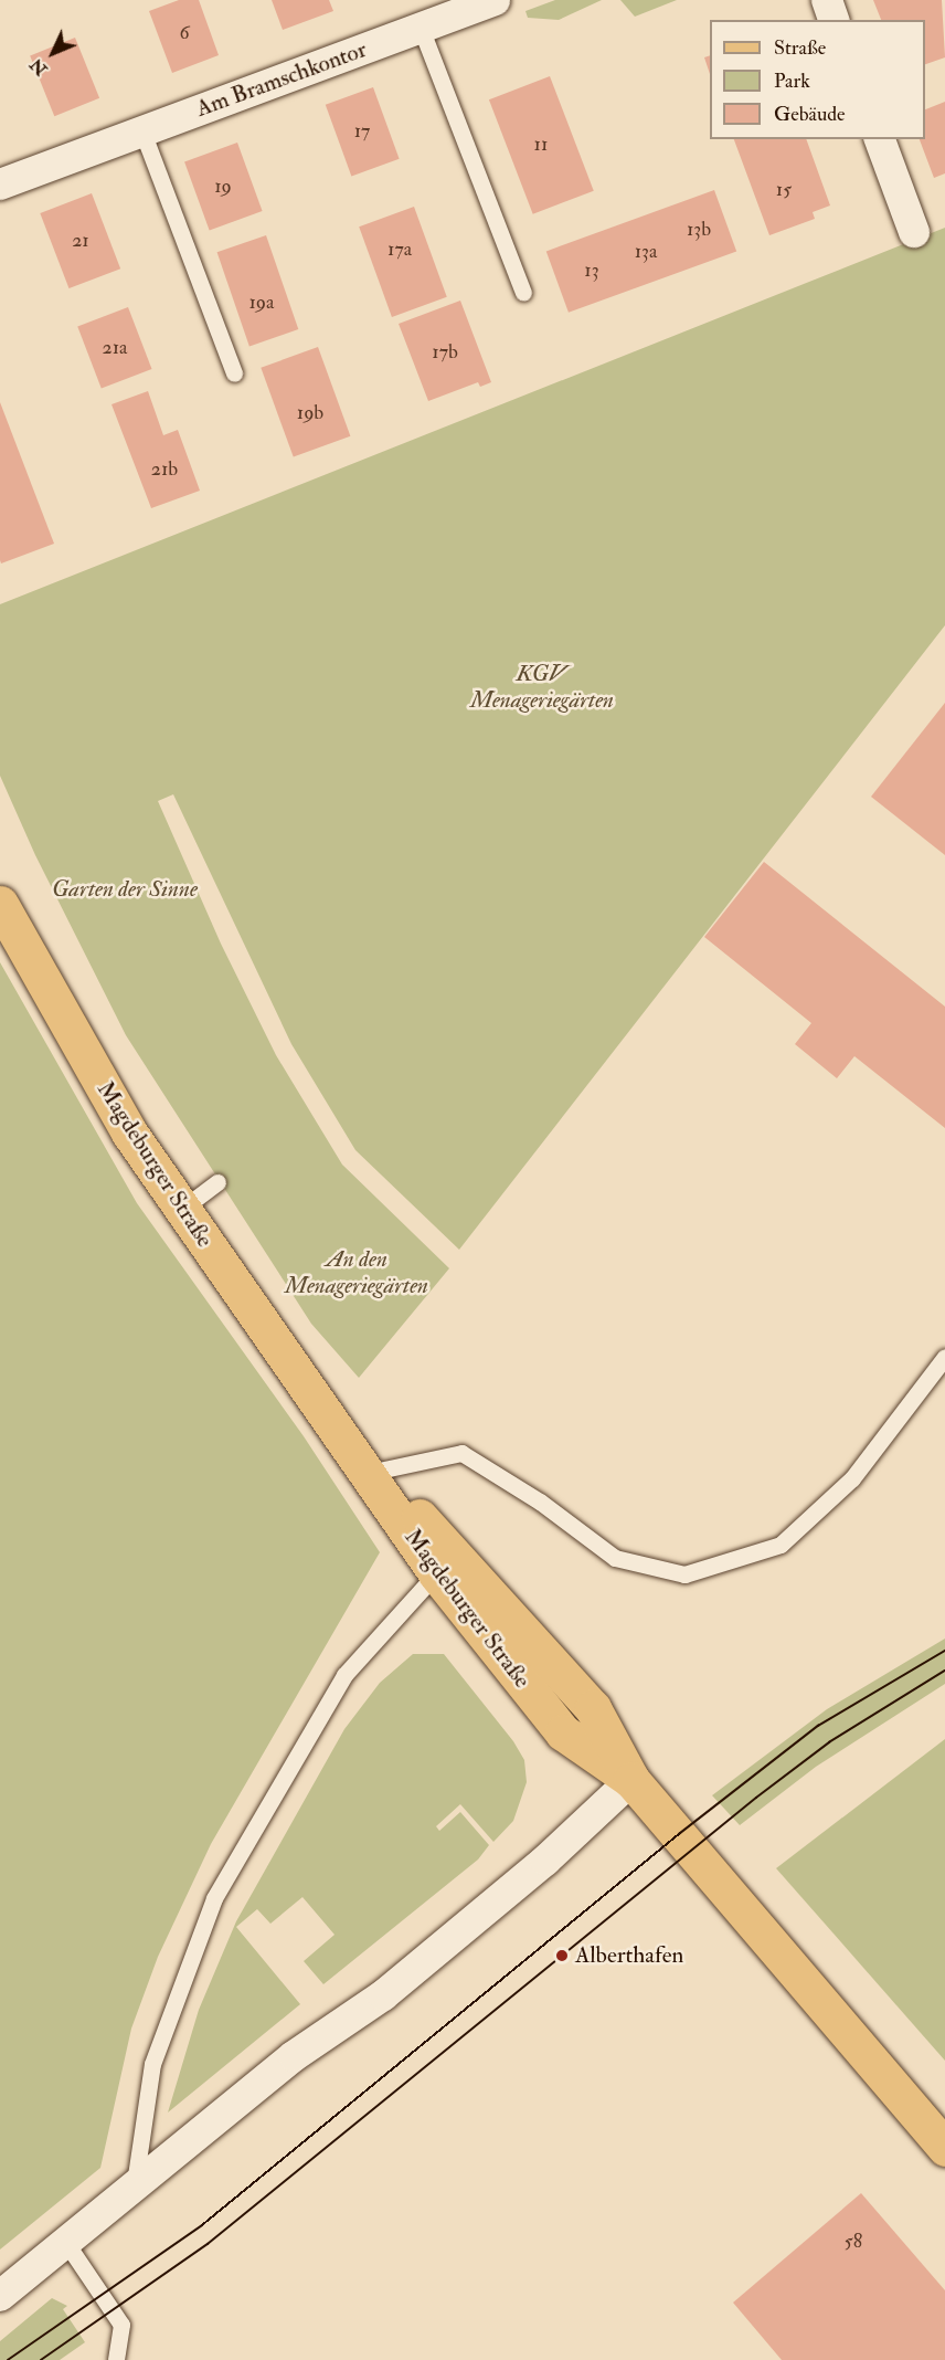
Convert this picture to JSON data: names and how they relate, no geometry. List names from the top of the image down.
{
  "streets": {
    "main road": ["Magdeburger Straße"],
    "street": ["Am Bramschkontor"]
  },
  "parks": ["KGV Menageriegärten", "Garten der Sinne", "An den Menageriegärten"],
  "places": ["Alberthafen"],
  "house_numbers": [
    "6",
    "17",
    "11",
    "19",
    "15",
    "13b",
    "21",
    "17a",
    "13a",
    "13",
    "19a",
    "21a",
    "17b",
    "19b",
    "21b",
    "58"
  ],
  "legend": ["Straße", "Park", "Gebäude"],
  "north": "bottom left"
}
